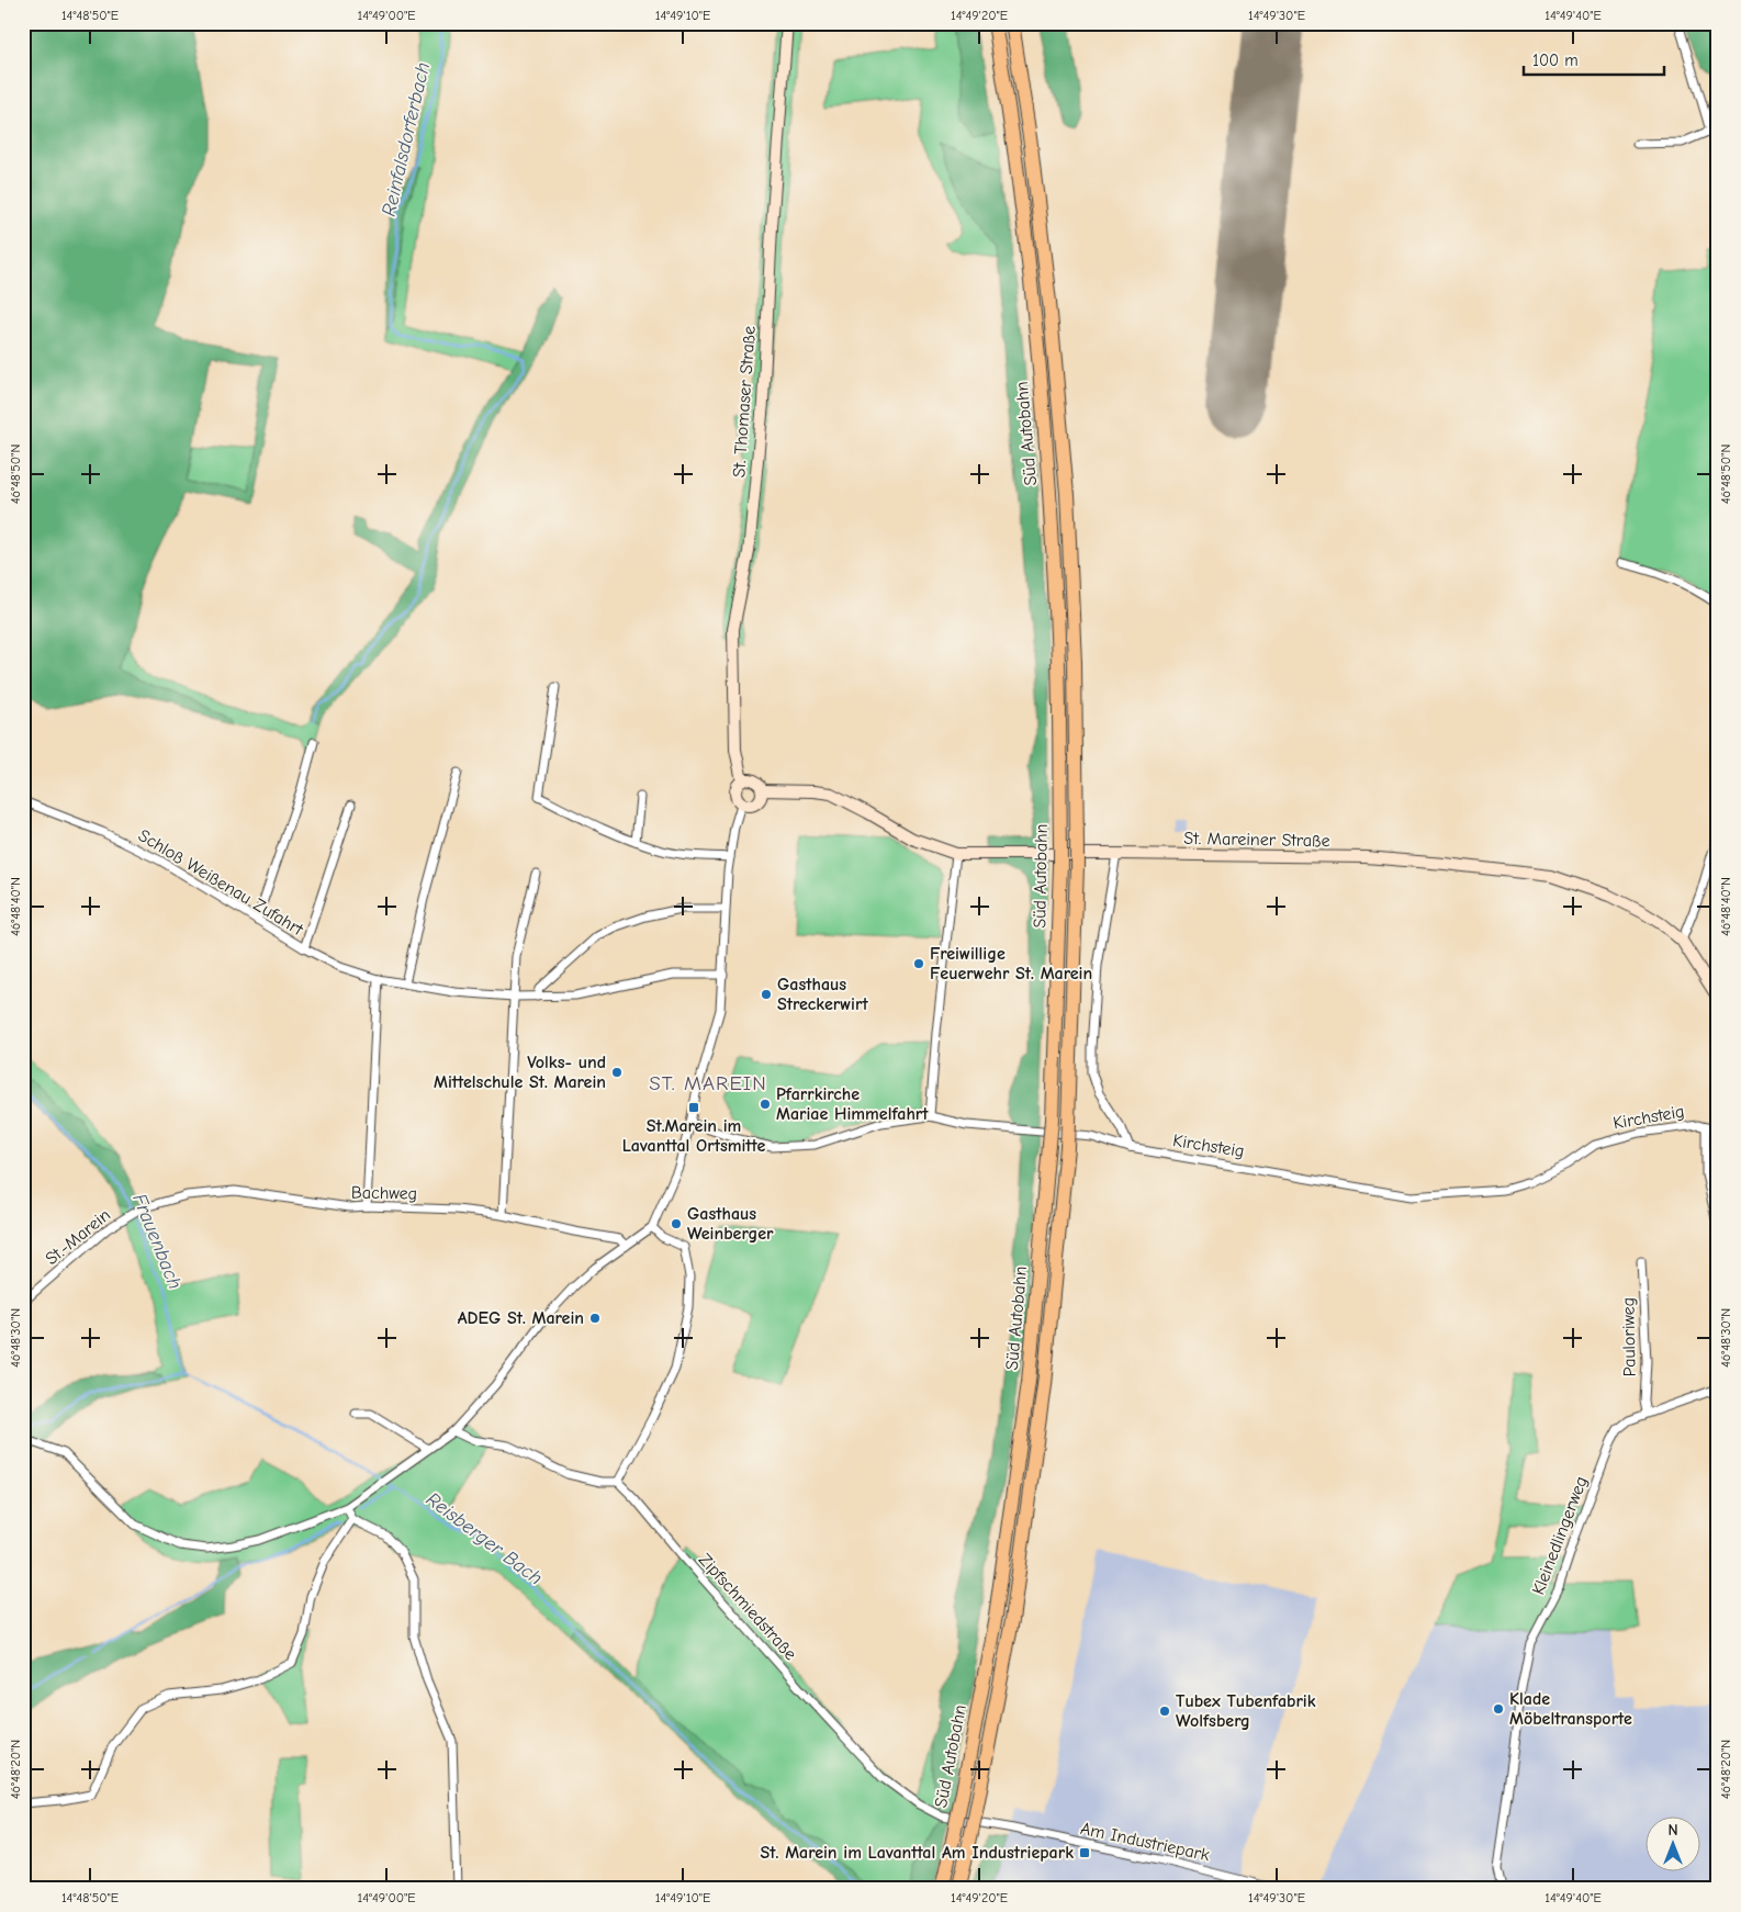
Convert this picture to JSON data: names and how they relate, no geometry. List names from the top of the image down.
{
  "streets": {
    "highway": ["Süd Autobahn"],
    "main road": ["St. Thomaser Straße", "St. Mareiner Straße"],
    "street": [
      "Schloß Weißenau Zufahrt",
      "Kirchsteig",
      "Bachweg",
      "St.-Marein",
      "Pauloriweg",
      "Kleinedlingerweg",
      "Zipfschmiedstraße",
      "Am Industriepark"
    ]
  },
  "crossings": [
    ["St. Thomaser Straße", "St. Mareiner Straße"],
    ["Bachweg", "St.-Marein"],
    ["Pauloriweg", "Kleinedlingerweg"],
    ["Zipfschmiedstraße", "Am Industriepark"]
  ],
  "districts": ["ST. MAREIN"],
  "water": ["Reinfalsdorferbach", "Frauenbach", "Reisberger Bach"],
  "places": {
    "other": [
      "Freiwillige Feuerwehr St. Marein",
      "Gasthaus Streckerwirt",
      "Volks- und Mittelschule St. Marein",
      "Pfarrkirche Mariae Himmelfahrt",
      "Gasthaus Weinberger",
      "ADEG St. Marein",
      "Klade Möbeltransporte",
      "Tubex Tubenfabrik Wolfsberg"
    ],
    "transit": ["St.Marein im Lavanttal Ortsmitte", "St. Marein im Lavanttal Am Industriepark"]
  },
  "scale_bar": "100 m",
  "north": "top",
  "coordinates": [
    "14°48'50\"E",
    "14°49'00\"E",
    "14°49'10\"E",
    "14°49'20\"E",
    "14°49'30\"E",
    "14°49'40\"E",
    "46°48'50\"N",
    "46°48'40\"N",
    "46°48'30\"N",
    "46°48'20\"N"
  ]
}
